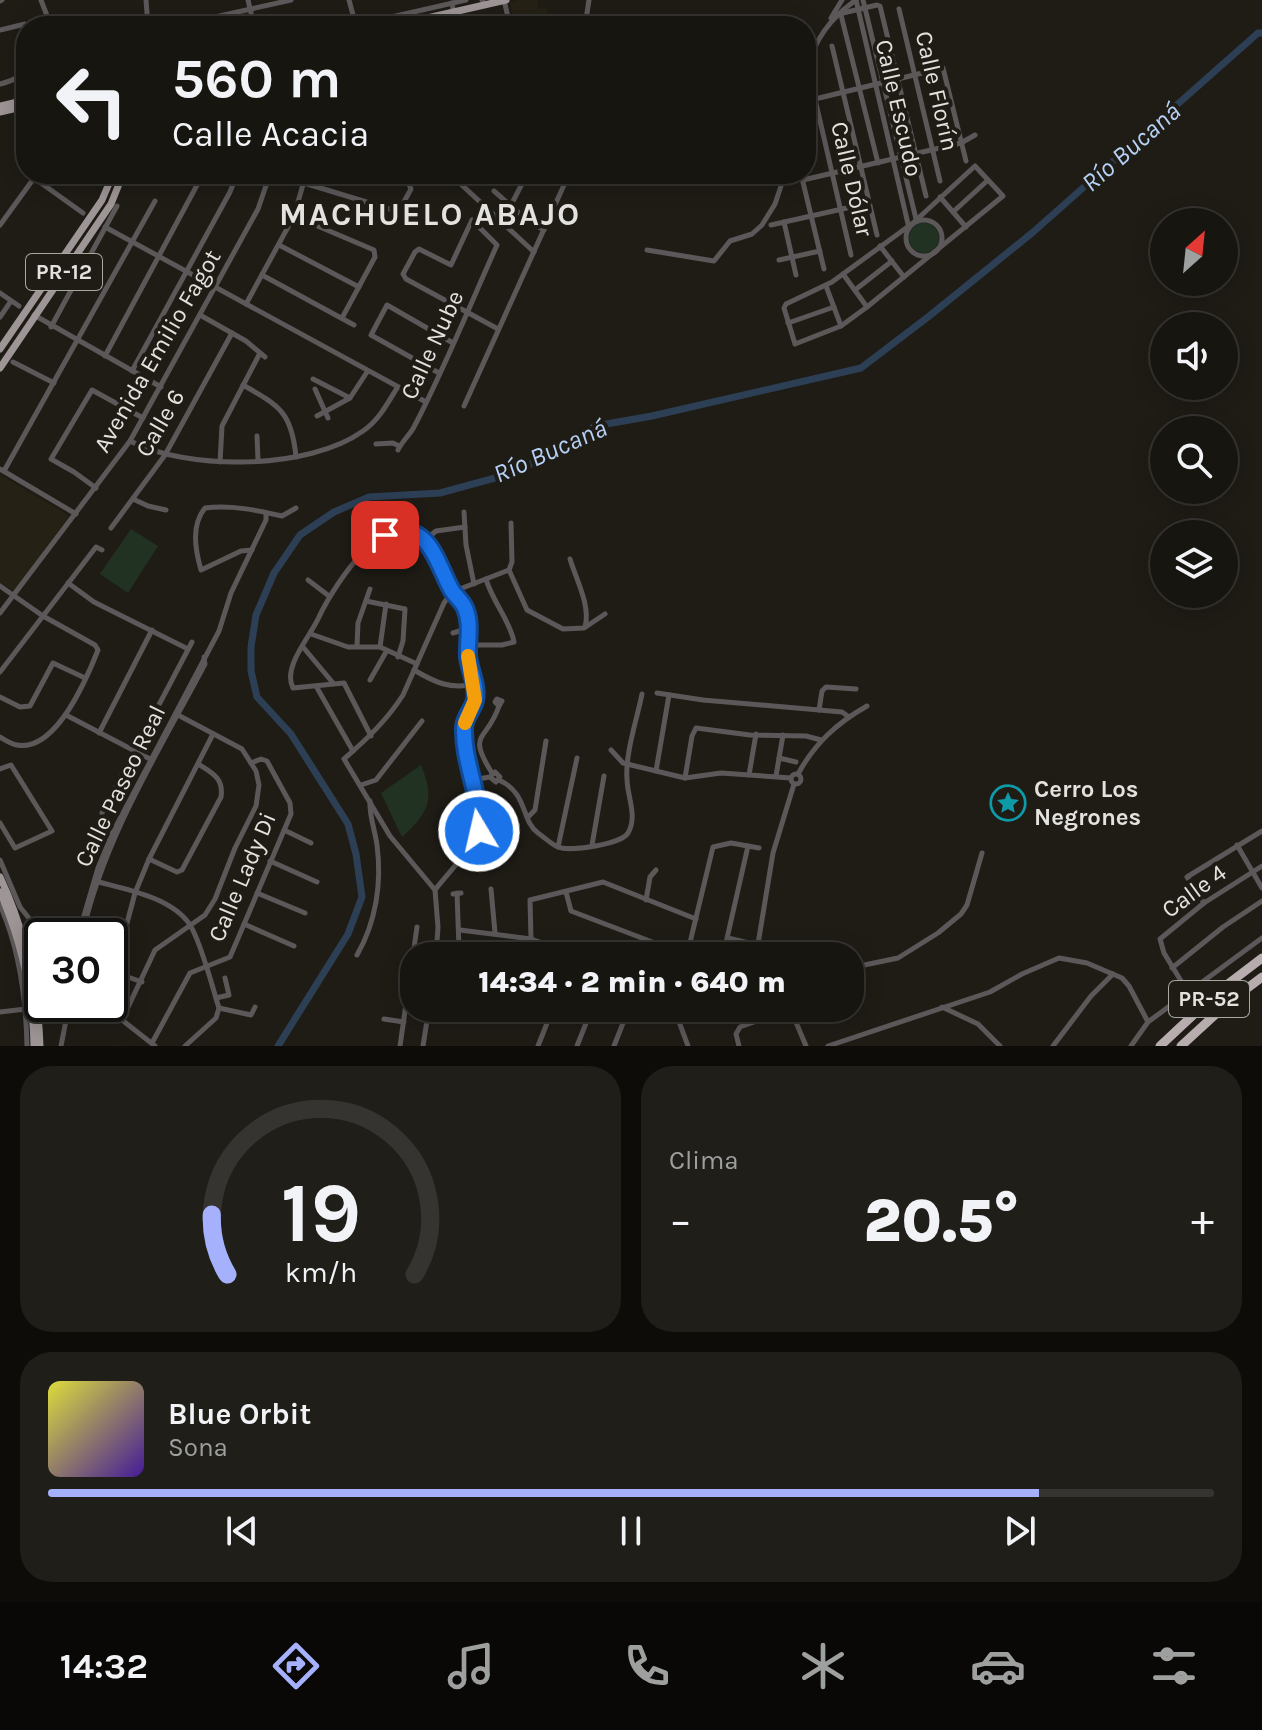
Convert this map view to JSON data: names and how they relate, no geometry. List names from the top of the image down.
{
  "streets": {
    "highway": ["PR-52"],
    "main road": ["PR-12"],
    "street": [
      "Calle Florín",
      "Calle Escudo",
      "Calle Dólar",
      "Calle Nube",
      "Avenida Emilio Fagot",
      "Calle 6",
      "Calle Paseo Real",
      "Calle Lady Di",
      "Calle 4"
    ]
  },
  "crossings": [
    ["Calle Florín", "Calle Dólar"],
    ["Calle Escudo", "Calle Dólar"]
  ],
  "districts": ["MACHUELO ABAJO"],
  "water": ["Río Bucaná"],
  "places": {
    "place": ["Cerro Los Negrones"]
  },
  "north": "top right",
  "page": {
    "turn": ["560 m", "Calle Acacia"],
    "limit": "30",
    "trip": "14:34 · 2 min · 640 m",
    "tile": "Clima",
    "heat": ["−", "20.5°", "+"],
    "song": ["Blue Orbit", "Sona"],
    "tabs": "14:32",
    "gauge": ["19", "km/h"]
  }
}
